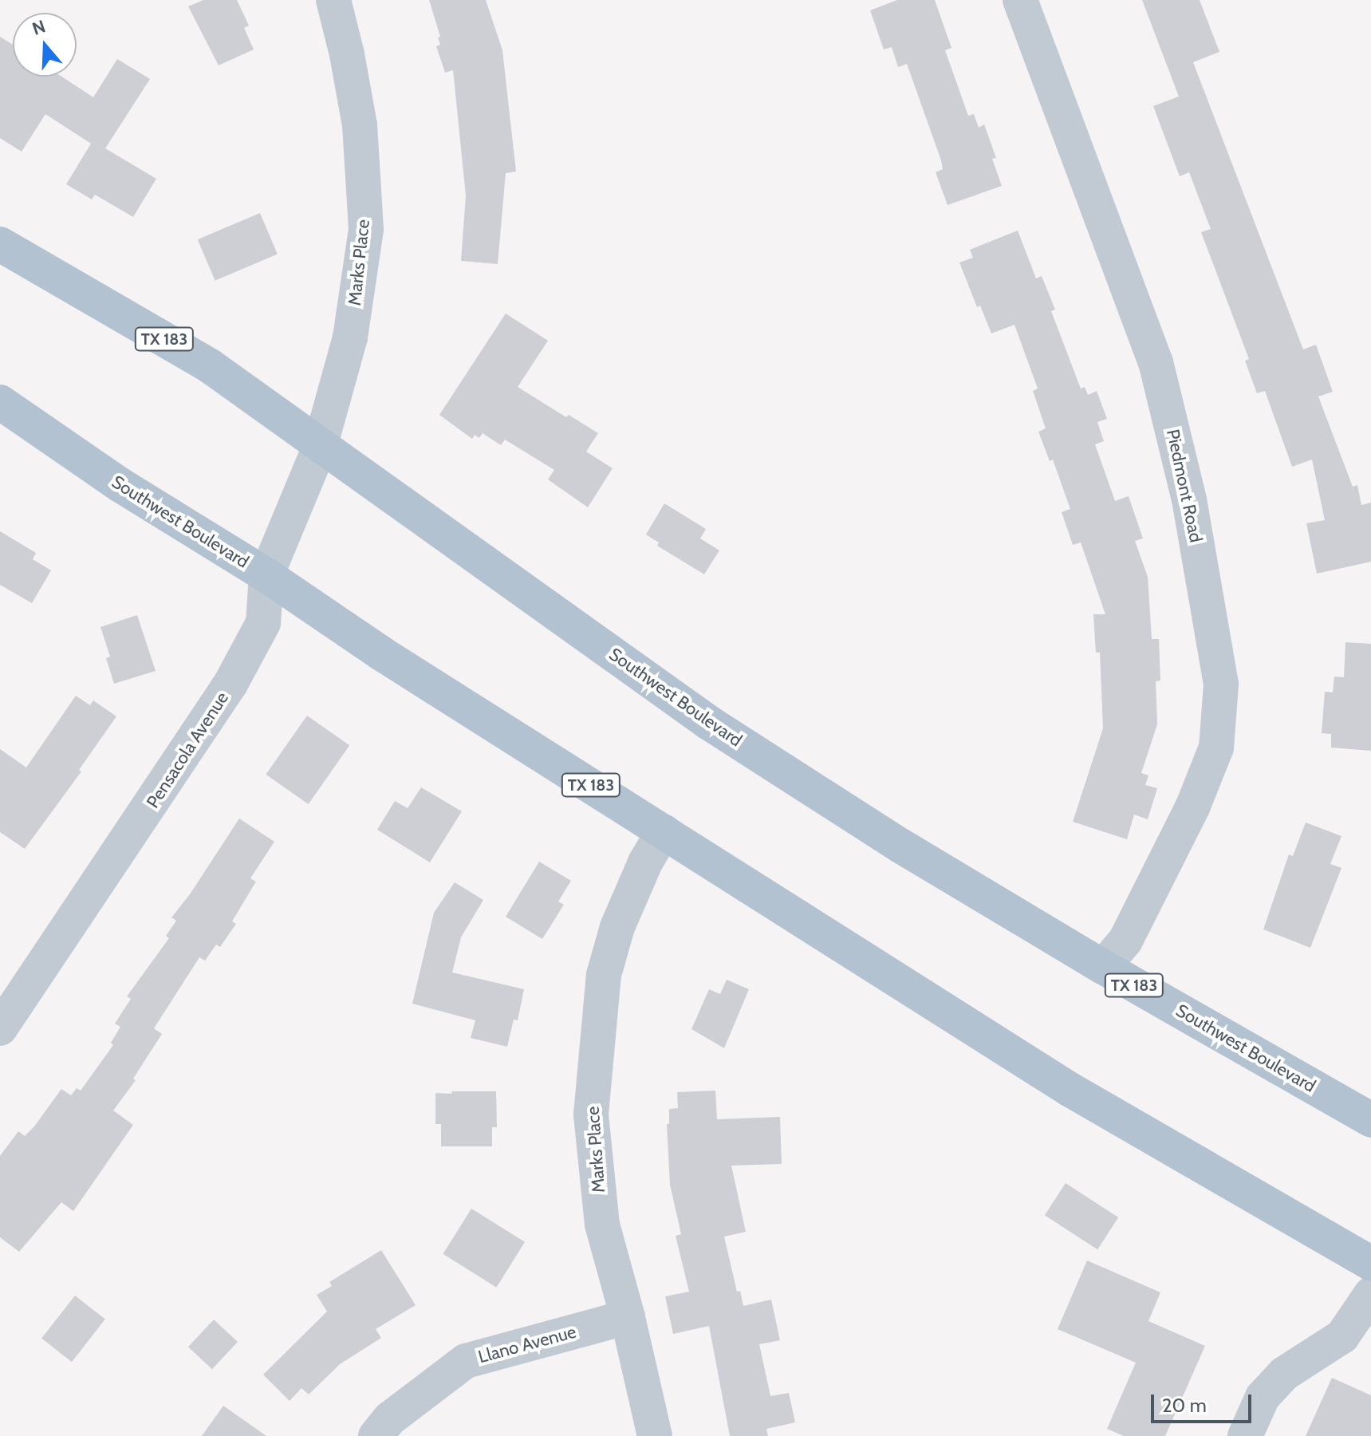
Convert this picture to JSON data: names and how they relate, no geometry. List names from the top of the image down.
{
  "streets": {
    "main road": ["TX 183", "Southwest Boulevard"],
    "street": [
      "Marks Place",
      "Piedmont Road",
      "Pensacola Avenue",
      "Llano Avenue"
    ]
  },
  "crossings": [
    ["Marks Place", "Southwest Boulevard"],
    ["Marks Place", "Pensacola Avenue"],
    ["Marks Place", "Llano Avenue"],
    ["Piedmont Road", "Southwest Boulevard"],
    ["Southwest Boulevard", "Pensacola Avenue"]
  ],
  "scale_bar": "20 m",
  "north": "top"
}
